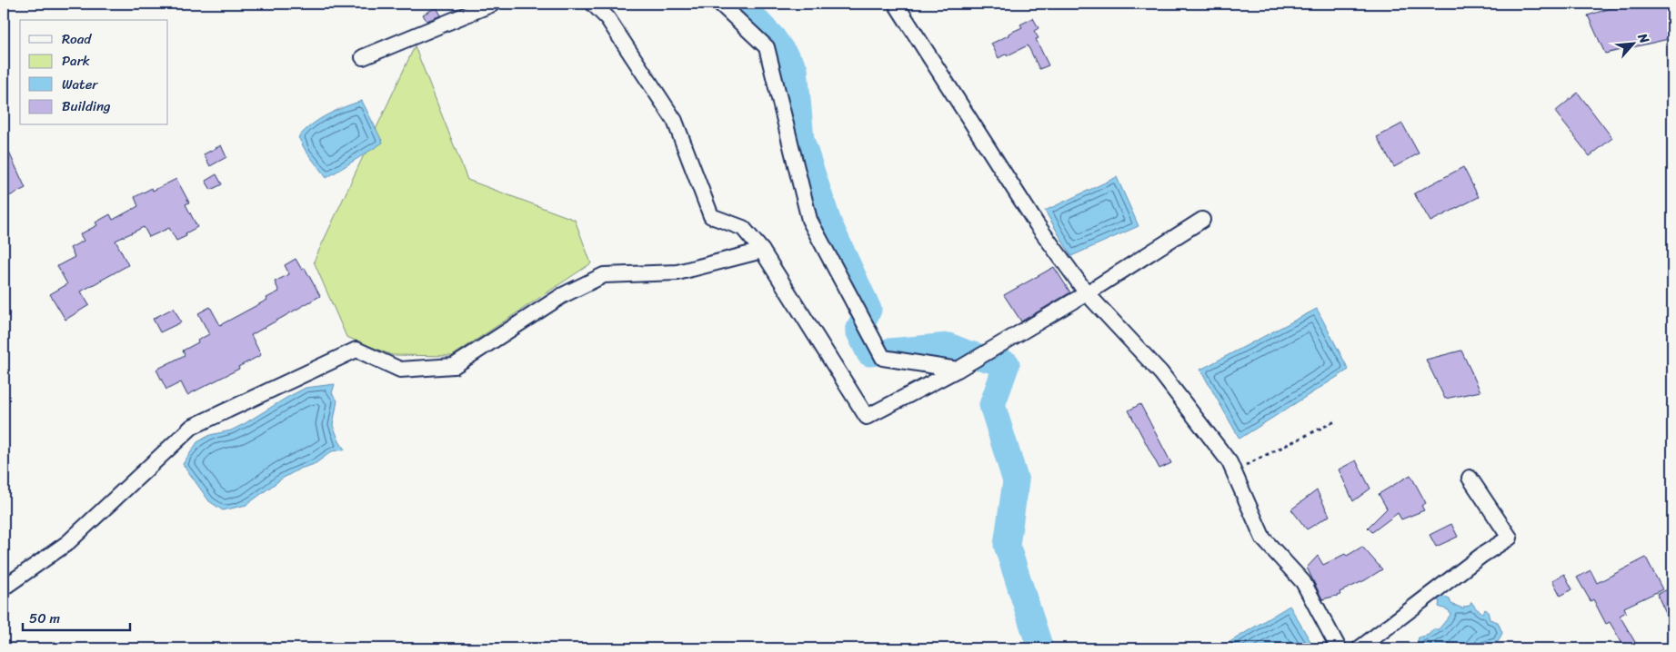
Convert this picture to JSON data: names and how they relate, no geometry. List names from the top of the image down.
{
  "legend": [
    "Road",
    "Park",
    "Water",
    "Building"
  ],
  "scale_bar": "50 m",
  "north": "top right"
}
